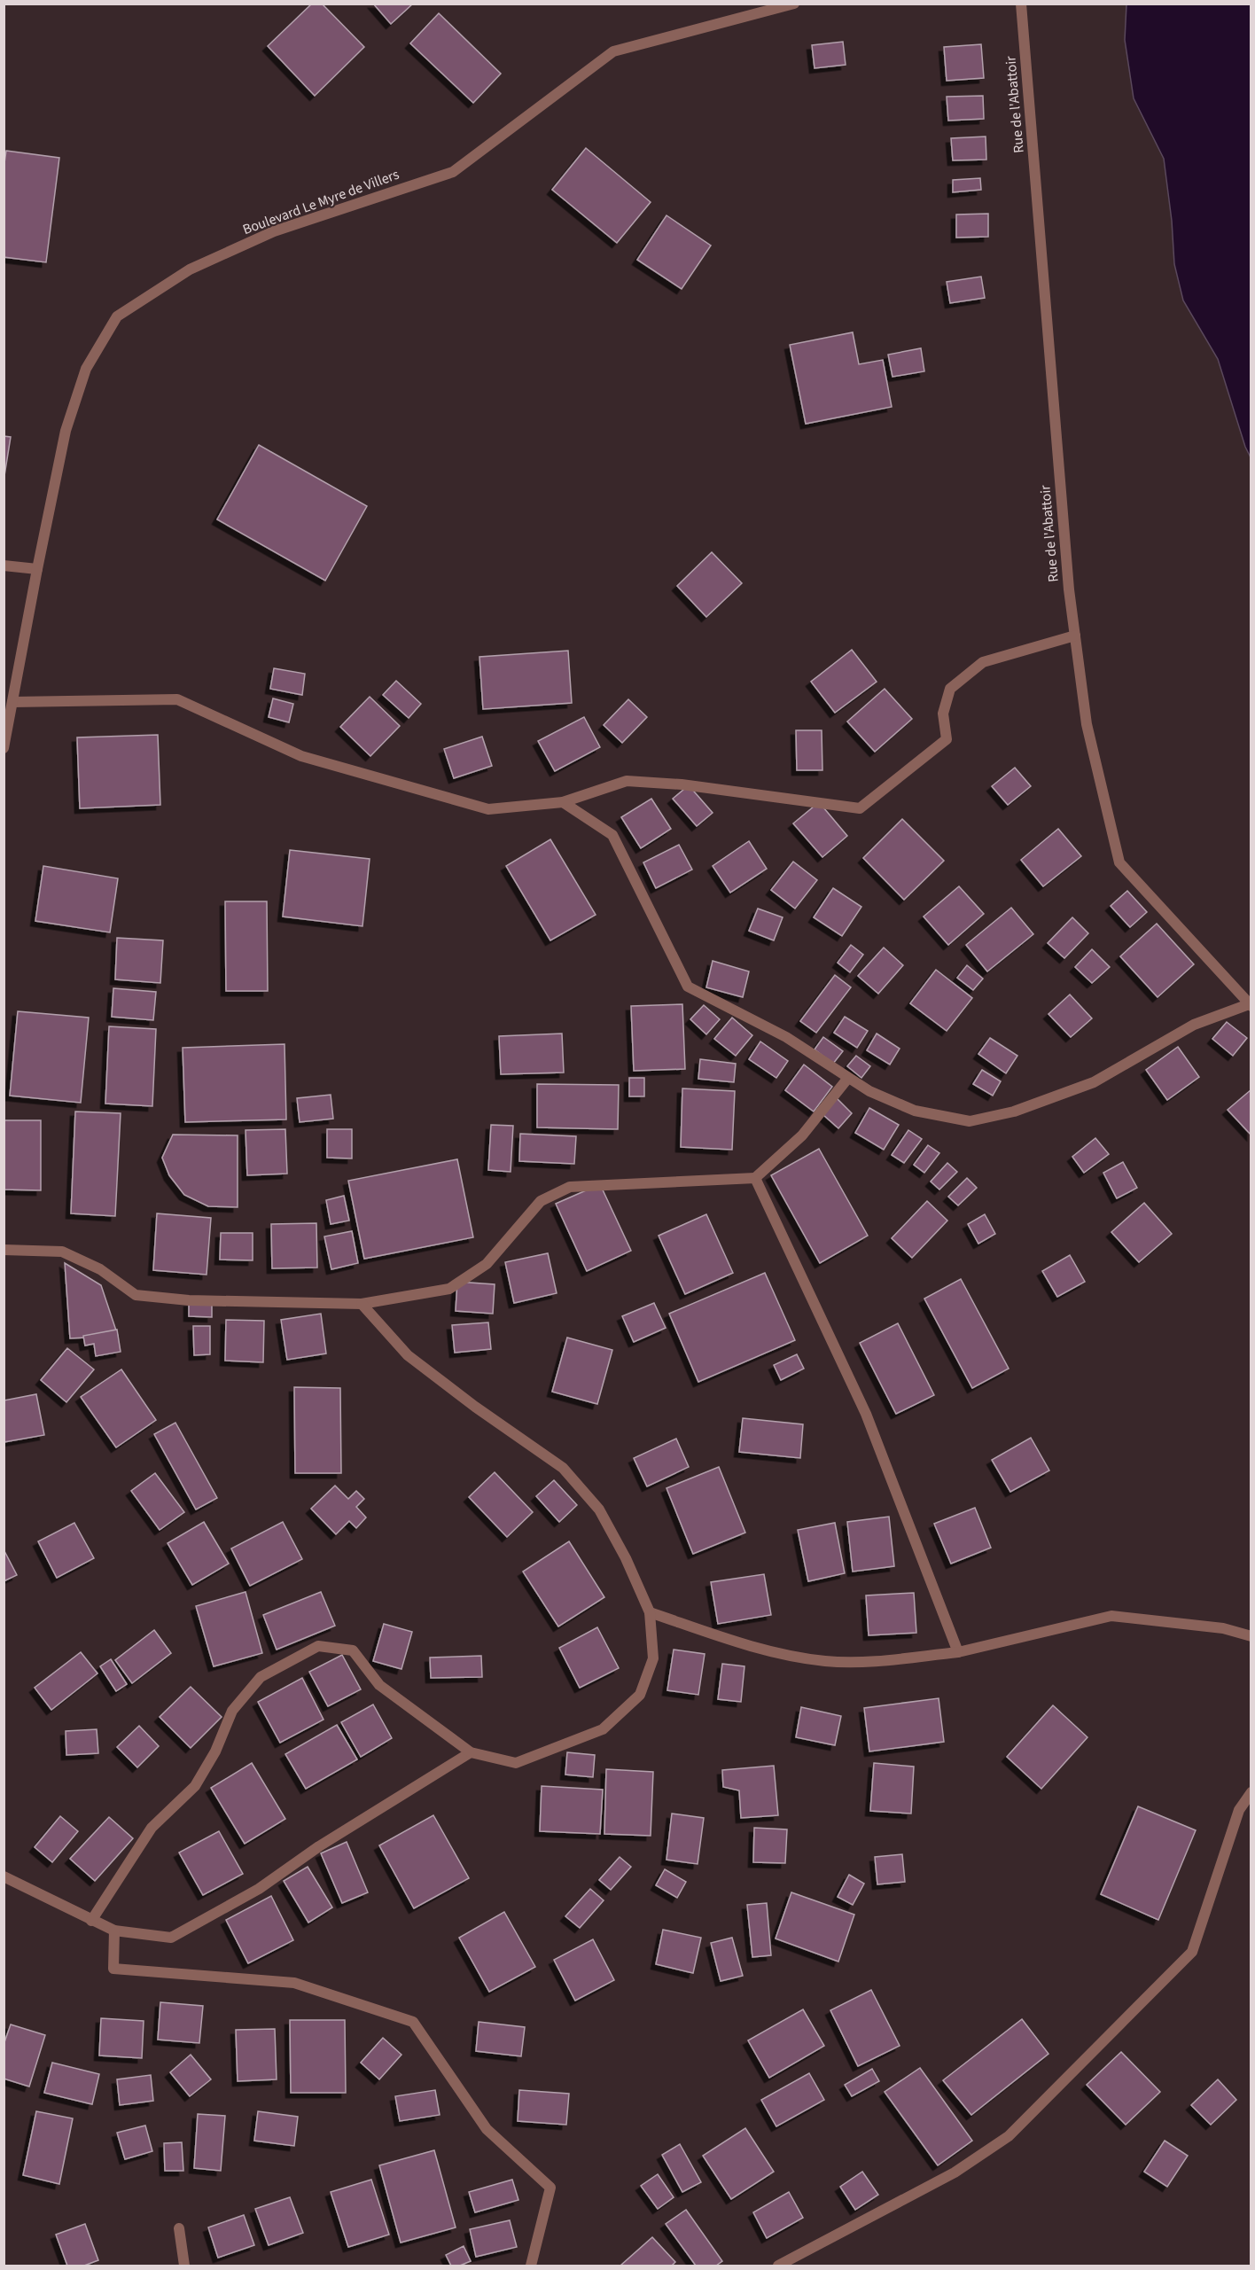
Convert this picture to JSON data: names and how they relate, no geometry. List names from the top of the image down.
{
  "streets": {
    "street": ["Rue de l'Abattoir", "Boulevard Le Myre de Villers"]
  }
}
